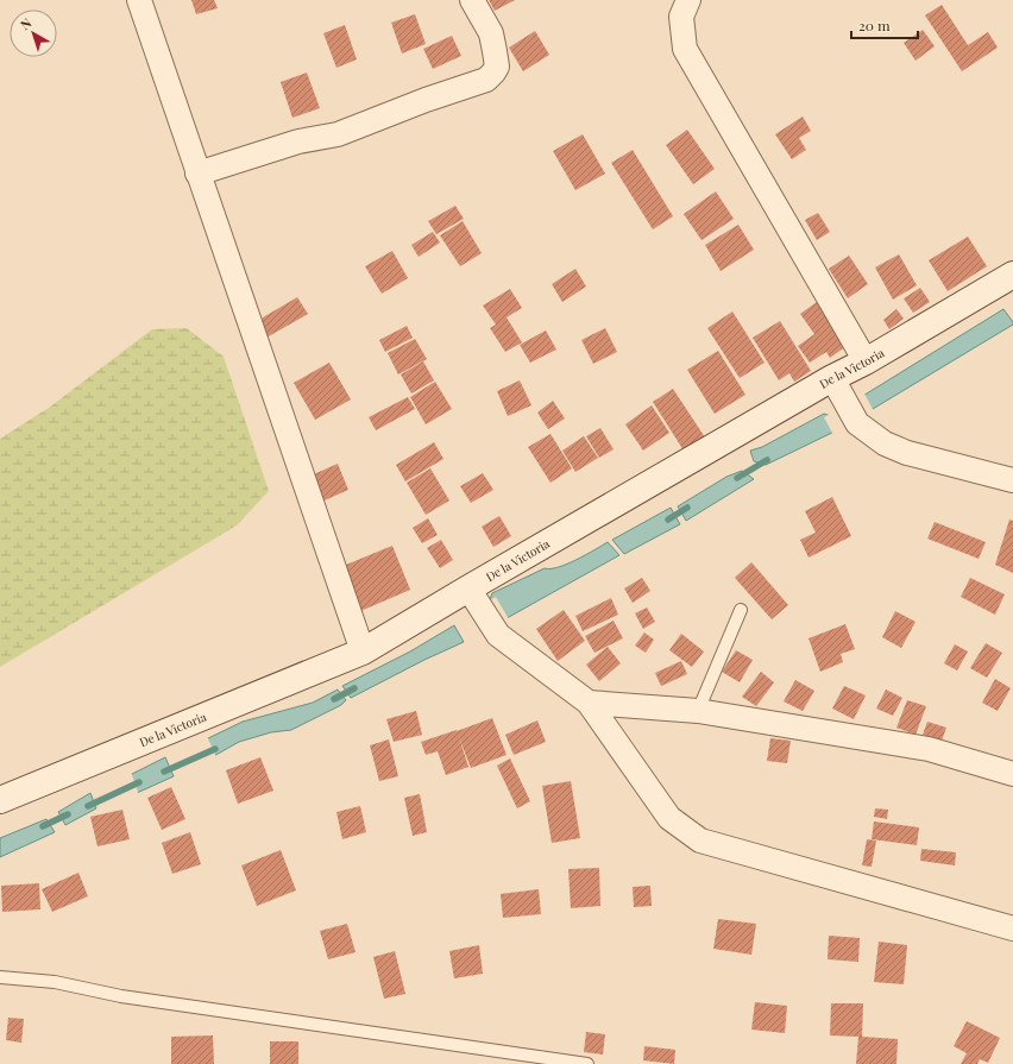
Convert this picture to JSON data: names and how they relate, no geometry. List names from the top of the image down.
{
  "streets": {
    "main road": ["De la Victoria"]
  },
  "scale_bar": "20 m",
  "north": "top left"
}
